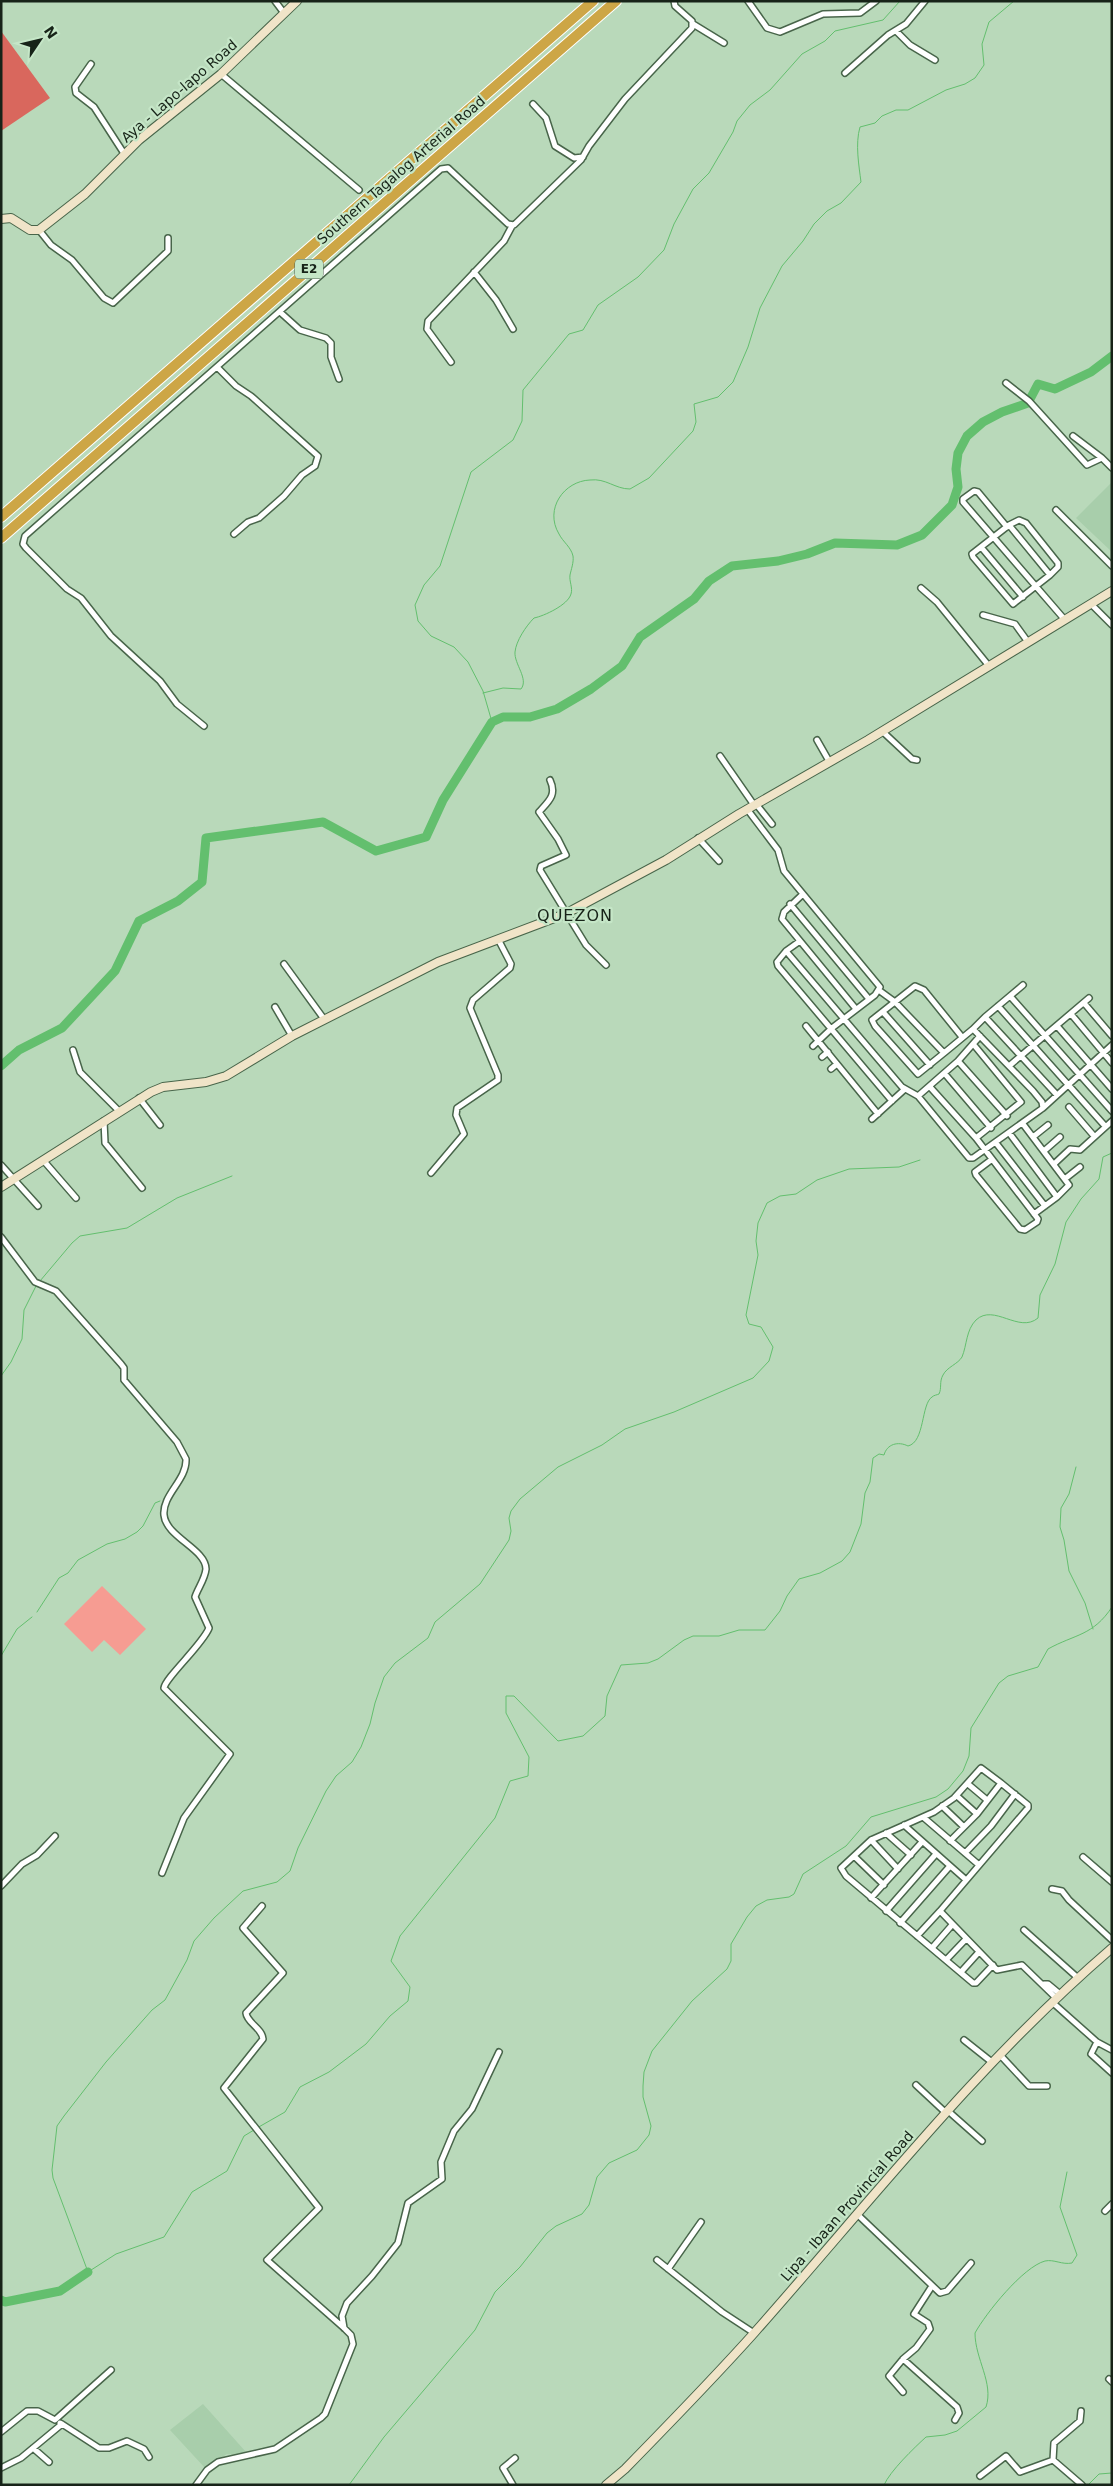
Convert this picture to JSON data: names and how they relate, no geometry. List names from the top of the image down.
{
  "streets": {
    "highway": ["Southern Tagalog Arterial Road", "E2"],
    "street": ["Aya - Lapo-lapo Road", "Lipa - Ibaan Provincial Road"]
  },
  "districts": ["QUEZON"],
  "north": "top right"
}
